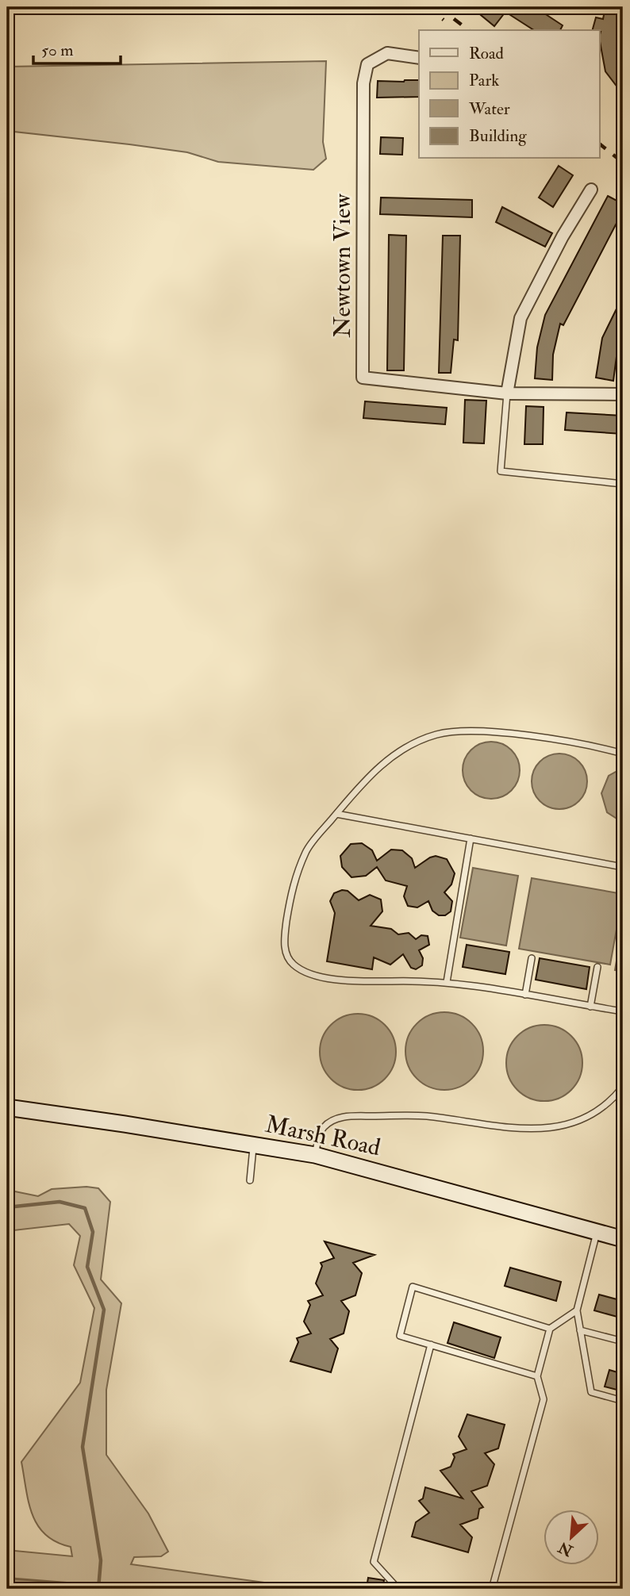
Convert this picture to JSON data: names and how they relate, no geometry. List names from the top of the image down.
{
  "streets": {
    "main road": ["Marsh Road"],
    "street": ["Newtown View"]
  },
  "legend": [
    "Road",
    "Park",
    "Water",
    "Building"
  ],
  "scale_bar": "50 m",
  "north": "bottom left"
}
